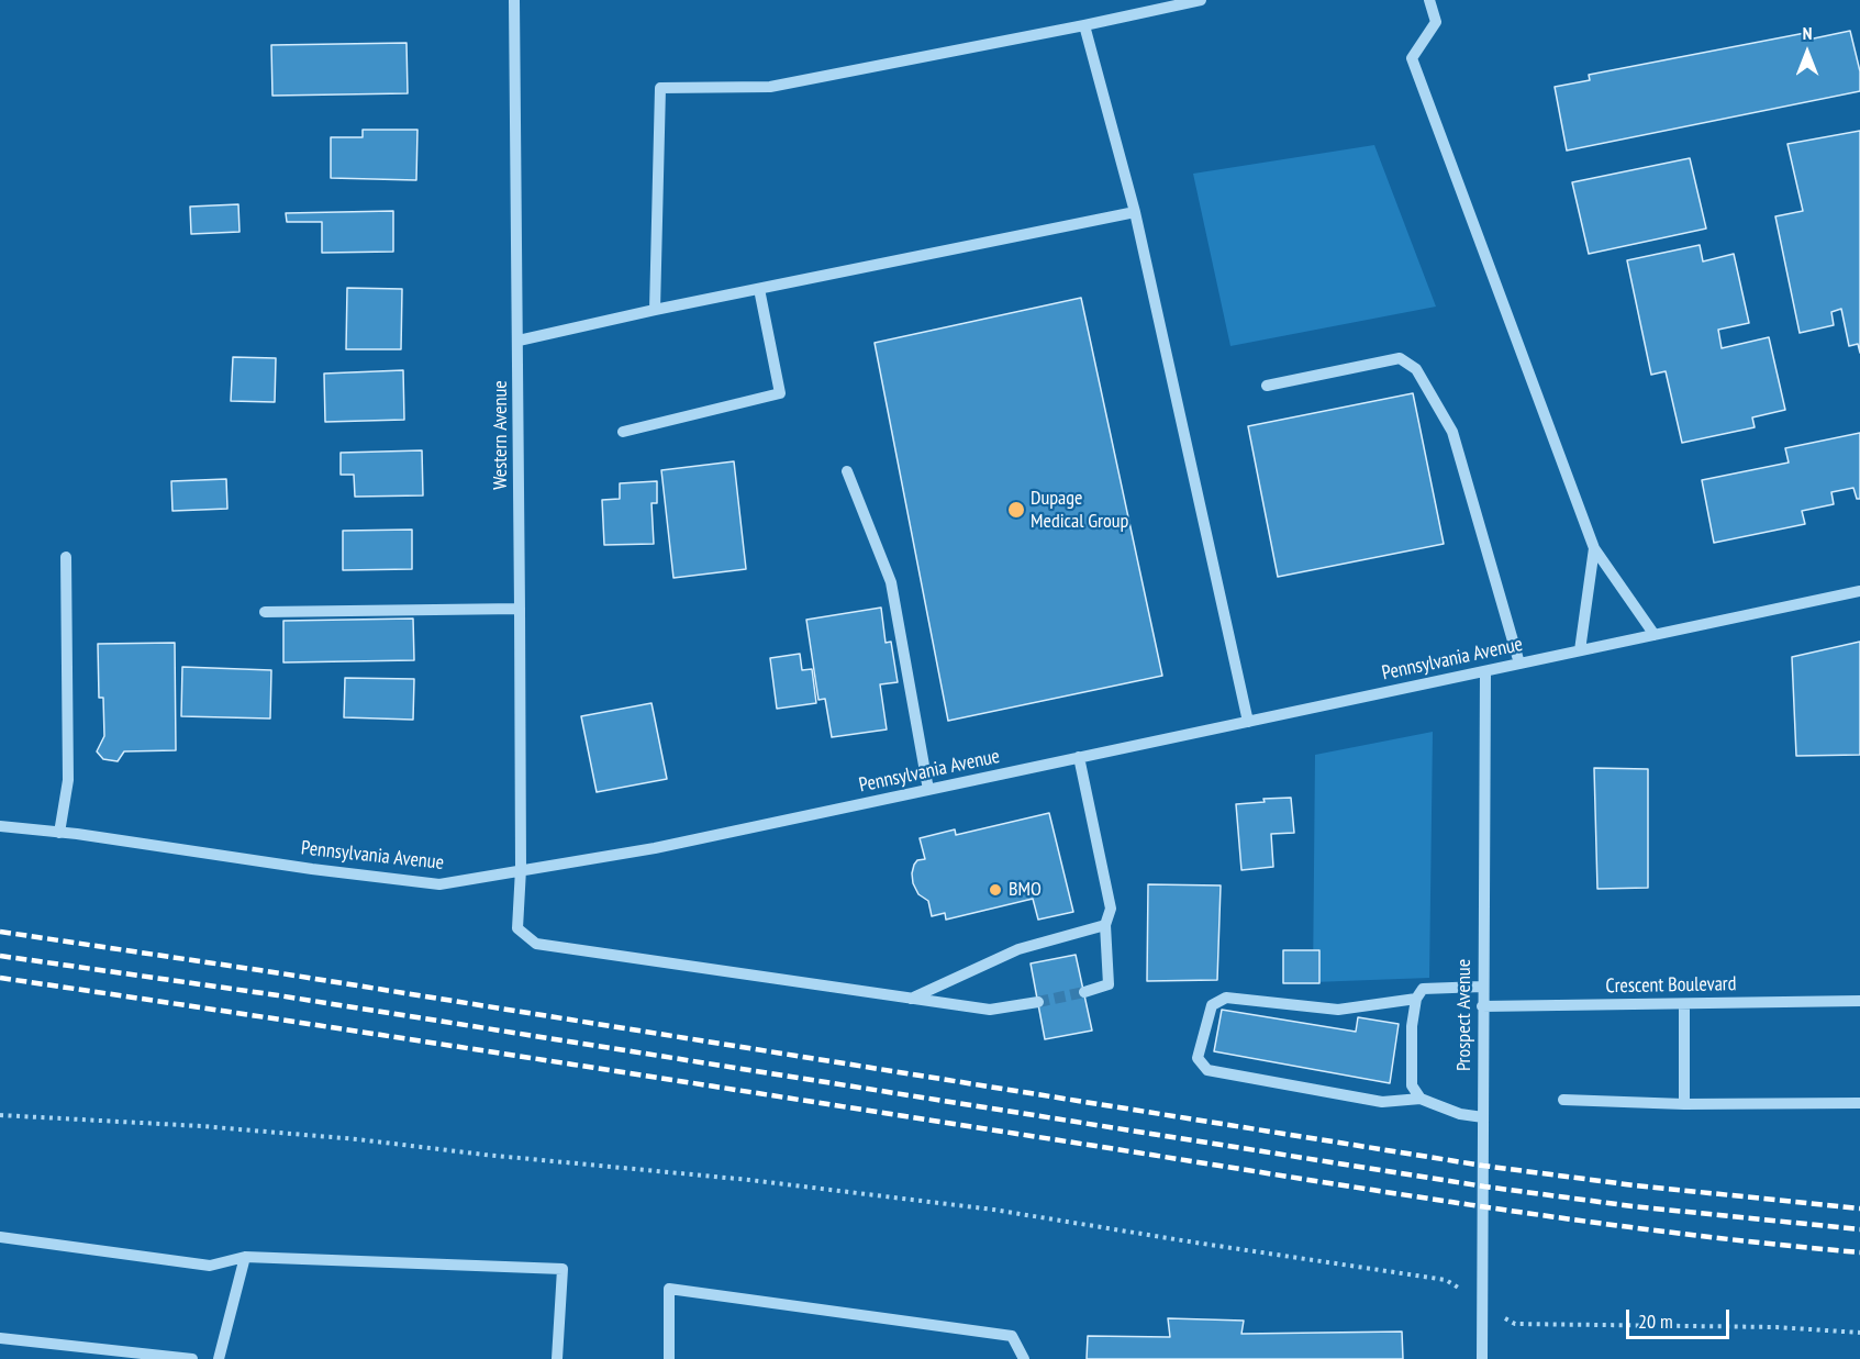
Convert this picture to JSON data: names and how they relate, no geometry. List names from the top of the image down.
{
  "streets": {
    "street": [
      "Western Avenue",
      "Pennsylvania Avenue",
      "Crescent Boulevard",
      "Prospect Avenue"
    ]
  },
  "crossings": [
    ["Western Avenue", "Pennsylvania Avenue"],
    ["Pennsylvania Avenue", "Prospect Avenue"],
    ["Crescent Boulevard", "Prospect Avenue"]
  ],
  "places": ["Dupage Medical Group", "BMO"],
  "scale_bar": "20 m",
  "north": "top"
}
